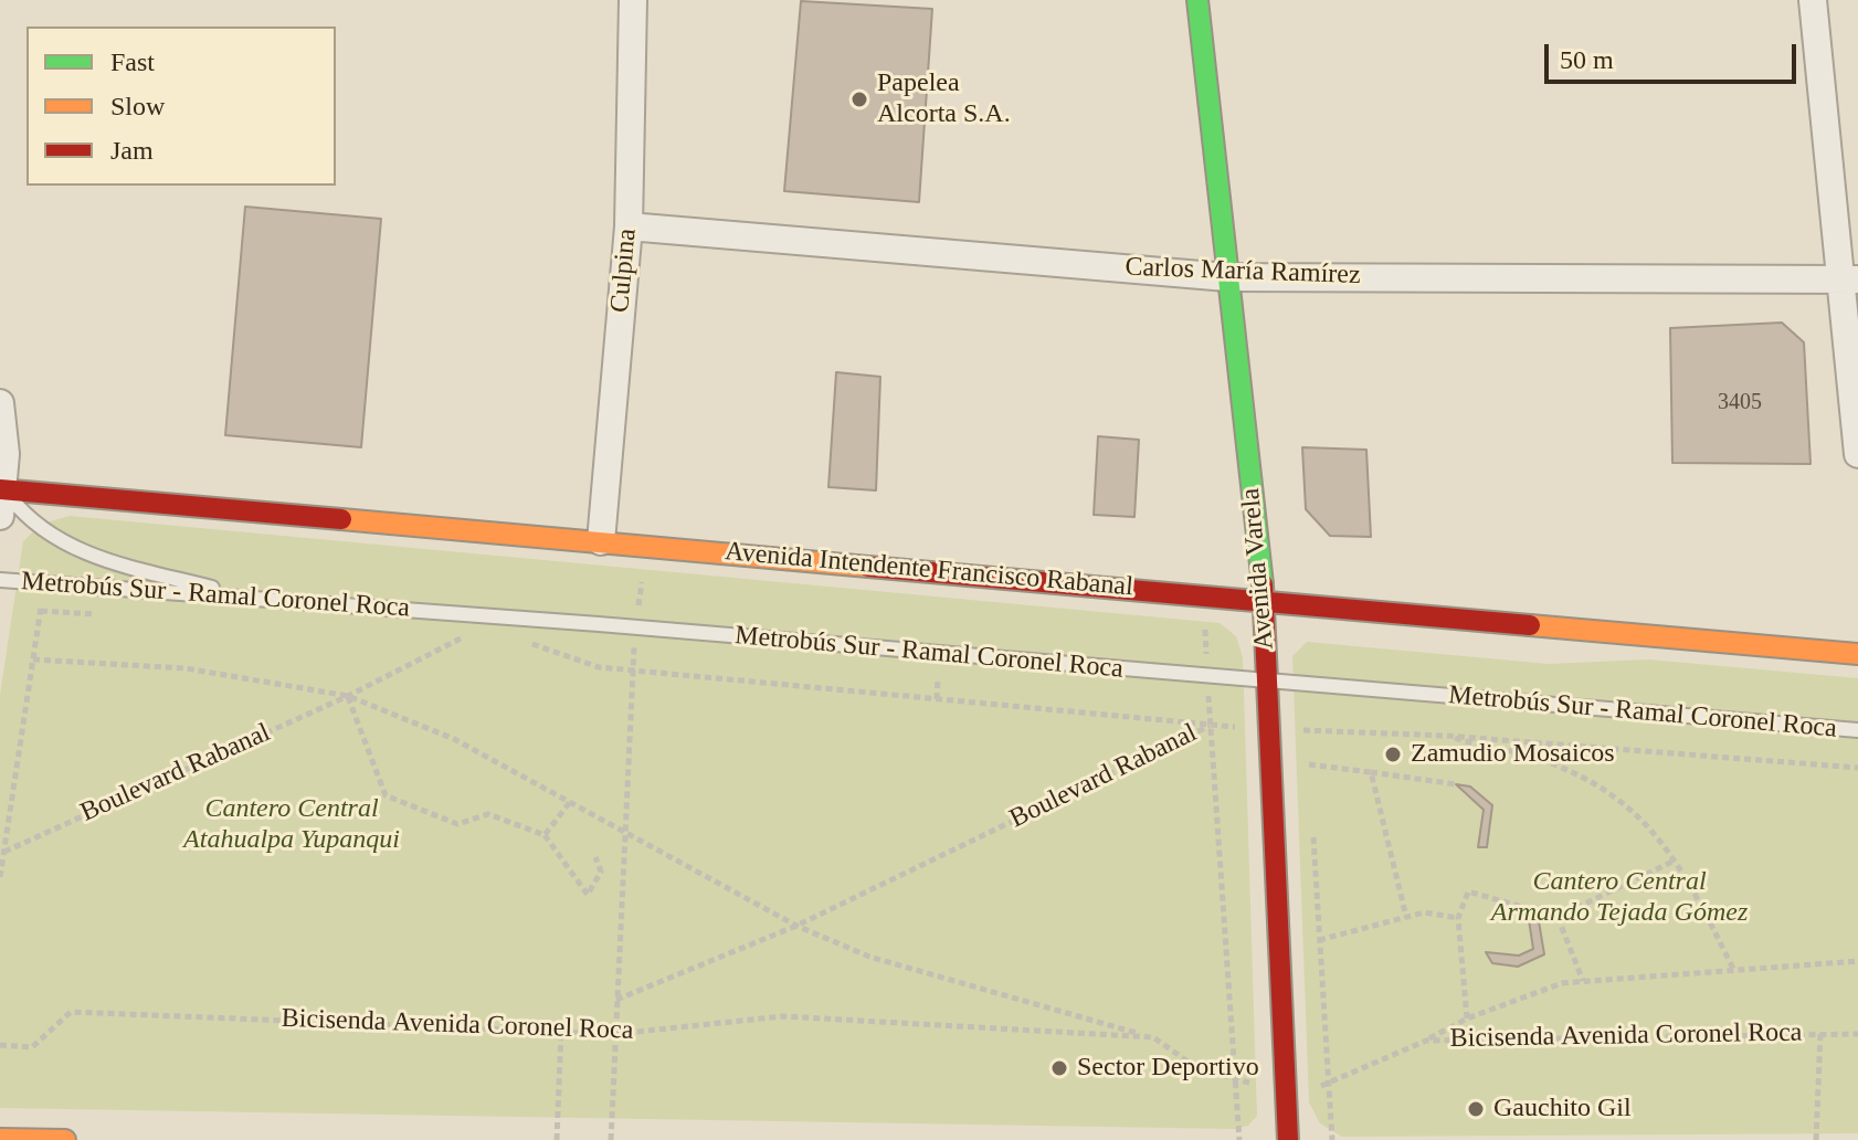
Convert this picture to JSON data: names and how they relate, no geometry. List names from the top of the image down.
{
  "streets": {
    "main road": ["Avenida Varela", "Avenida Intendente Francisco Rabanal"],
    "street": ["Culpina", "Carlos María Ramírez"],
    "lane": ["Metrobús Sur - Ramal Coronel Roca"],
    "path": ["Boulevard Rabanal", "Bicisenda Avenida Coronel Roca"]
  },
  "crossings": [
    ["Culpina", "Carlos María Ramírez"],
    ["Culpina", "Avenida Intendente Francisco Rabanal"],
    ["Carlos María Ramírez", "Avenida Varela"],
    ["Avenida Varela", "Avenida Intendente Francisco Rabanal"],
    ["Avenida Varela", "Metrobús Sur - Ramal Coronel Roca"],
    ["Avenida Varela", "Bicisenda Avenida Coronel Roca"],
    ["Boulevard Rabanal", "Bicisenda Avenida Coronel Roca"]
  ],
  "parks": ["Cantero Central Atahualpa Yupanqui", "Cantero Central Armando Tejada Gómez"],
  "places": [
    "Papelea Alcorta S.A.",
    "Zamudio Mosaicos",
    "Sector Deportivo",
    "Gauchito Gil"
  ],
  "house_numbers": ["3405"],
  "legend": ["Fast", "Slow", "Jam"],
  "scale_bar": "50 m"
}
